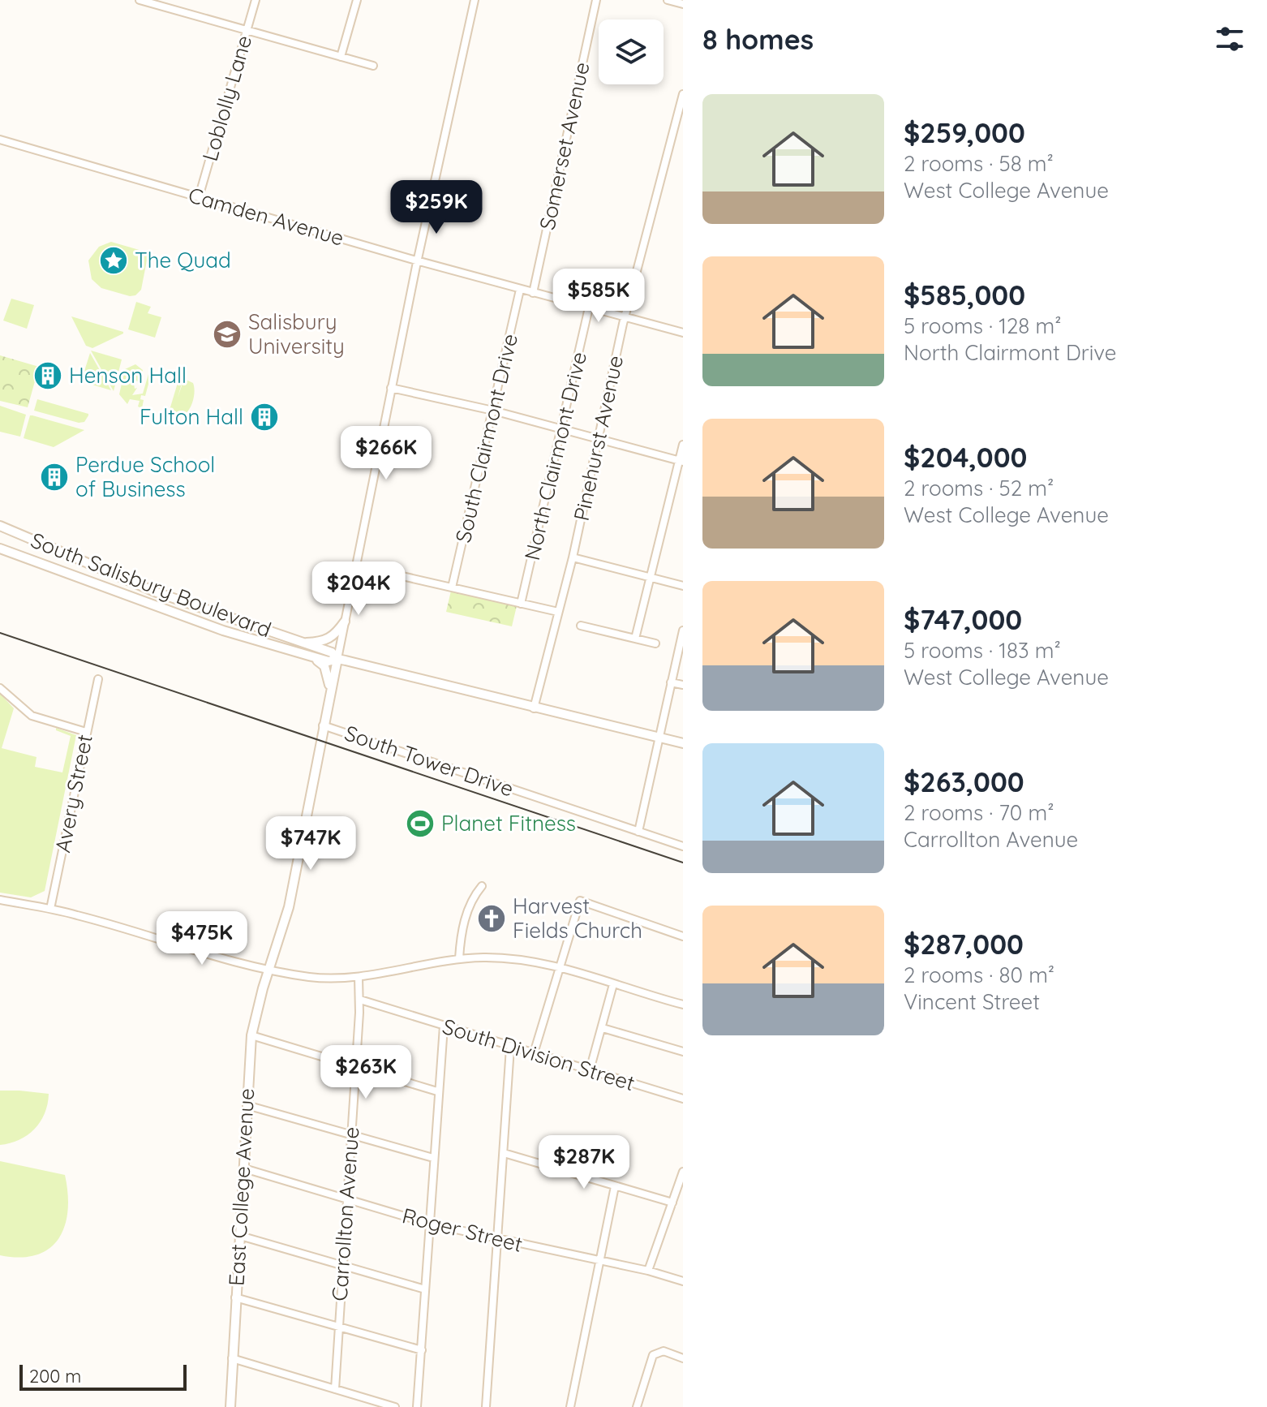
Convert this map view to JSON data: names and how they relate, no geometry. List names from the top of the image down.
{
  "streets": {
    "main road": ["South Salisbury Boulevard", "East College Avenue"],
    "street": [
      "Loblolly Lane",
      "Somerset Avenue",
      "Camden Avenue",
      "South Clairmont Drive",
      "Pinehurst Avenue",
      "North Clairmont Drive",
      "South Tower Drive",
      "Avery Street",
      "South Division Street",
      "Carrollton Avenue",
      "Roger Street"
    ]
  },
  "crossings": [
    ["Loblolly Lane", "Camden Avenue"],
    ["Somerset Avenue", "Camden Avenue"],
    ["Camden Avenue", "South Clairmont Drive"],
    ["Camden Avenue", "Pinehurst Avenue"],
    ["Camden Avenue", "North Clairmont Drive"],
    ["Pinehurst Avenue", "South Salisbury Boulevard"],
    ["South Salisbury Boulevard", "East College Avenue"],
    ["South Tower Drive", "East College Avenue"],
    ["South Division Street", "Carrollton Avenue"],
    ["East College Avenue", "Roger Street"],
    ["Carrollton Avenue", "Roger Street"]
  ],
  "places": {
    "place": ["The Quad"],
    "school or university": ["Salisbury University"],
    "building": ["Henson Hall", "Fulton Hall", "Perdue School of Business"],
    "sports": ["Planet Fitness"],
    "church": ["Harvest Fields Church"]
  },
  "scale_bar": "200 m",
  "page": {
    "heading": "8 homes",
    "list": [
      {
        "name": "$259,000",
        "note": "2 rooms · 58 m² · West College Avenue"
      },
      {
        "name": "$585,000",
        "note": "5 rooms · 128 m² · North Clairmont Drive"
      },
      {
        "name": "$204,000",
        "note": "2 rooms · 52 m² · West College Avenue"
      },
      {
        "name": "$747,000",
        "note": "5 rooms · 183 m² · West College Avenue"
      },
      {
        "name": "$263,000",
        "note": "2 rooms · 70 m² · Carrollton Avenue"
      },
      {
        "name": "$287,000",
        "note": "2 rooms · 80 m² · Vincent Street"
      }
    ],
    "price": [
      "$259K",
      "$585K",
      "$266K",
      "$204K",
      "$747K",
      "$475K",
      "$263K",
      "$287K"
    ],
    "scale": "200 m"
  }
}
